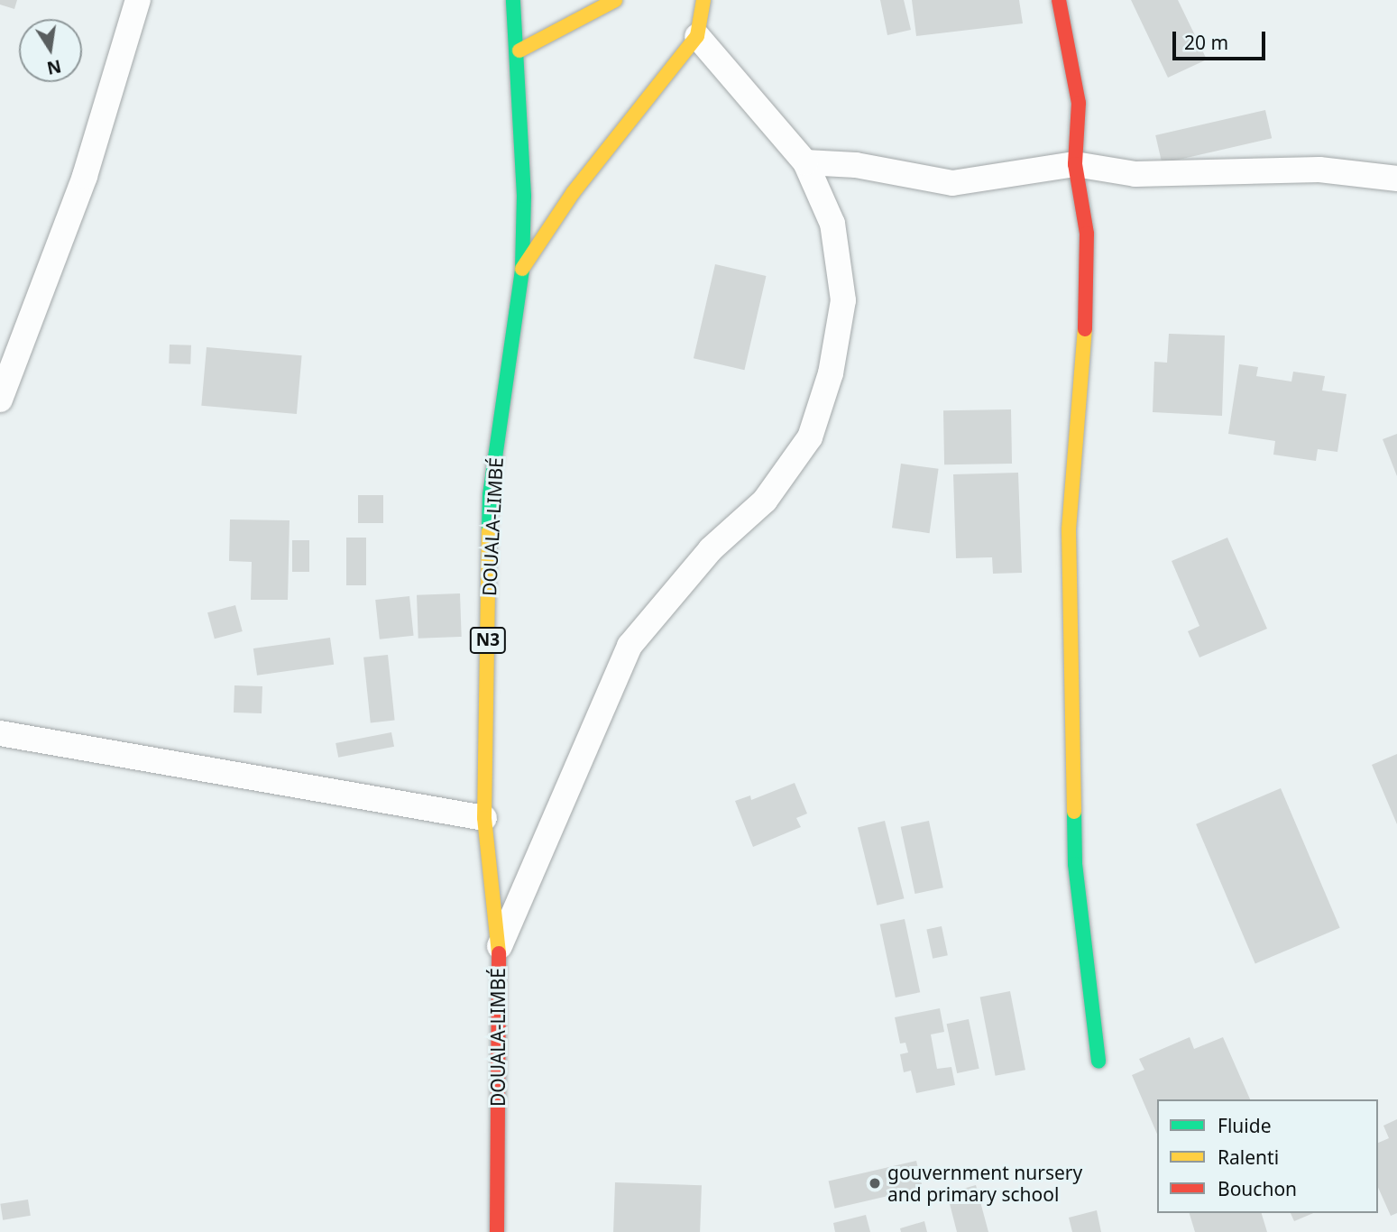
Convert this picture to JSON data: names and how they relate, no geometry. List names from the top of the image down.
{
  "streets": {
    "main road": ["DOUALA-LIMBÉ", "N3"]
  },
  "places": ["gouvernment nursery and primary school"],
  "legend": ["Fluide", "Ralenti", "Bouchon"],
  "scale_bar": "20 m",
  "north": "bottom"
}
